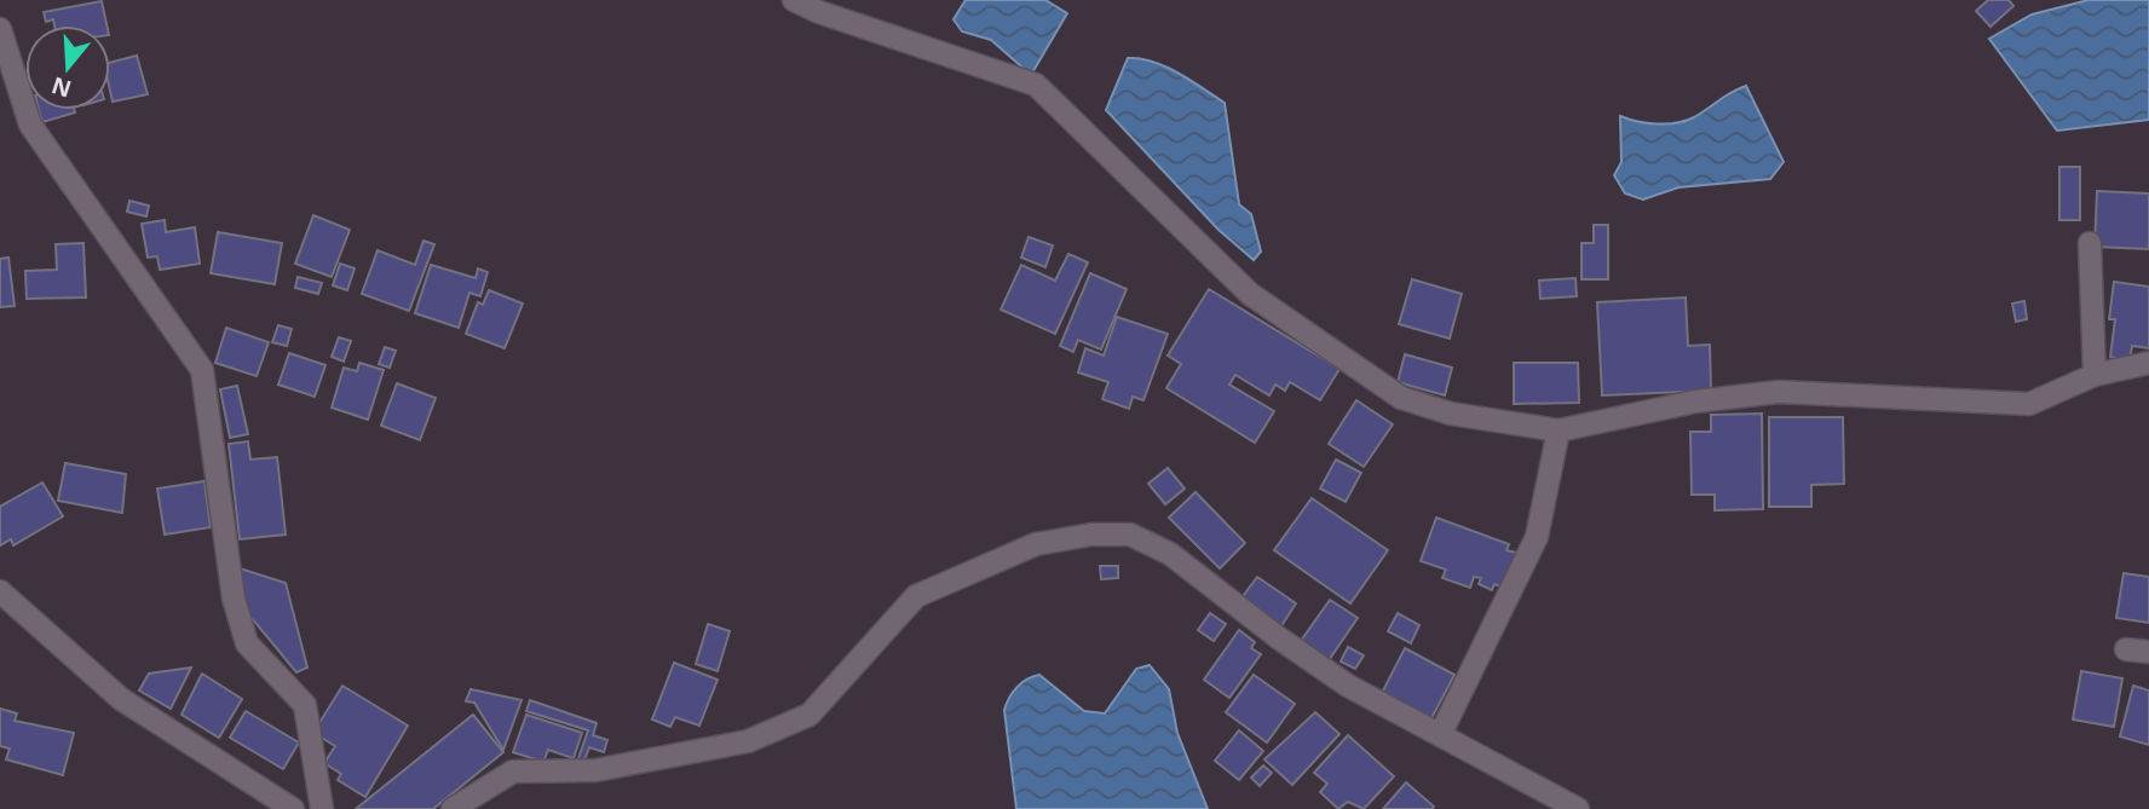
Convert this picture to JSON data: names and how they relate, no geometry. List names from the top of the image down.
{
  "north": "bottom"
}
